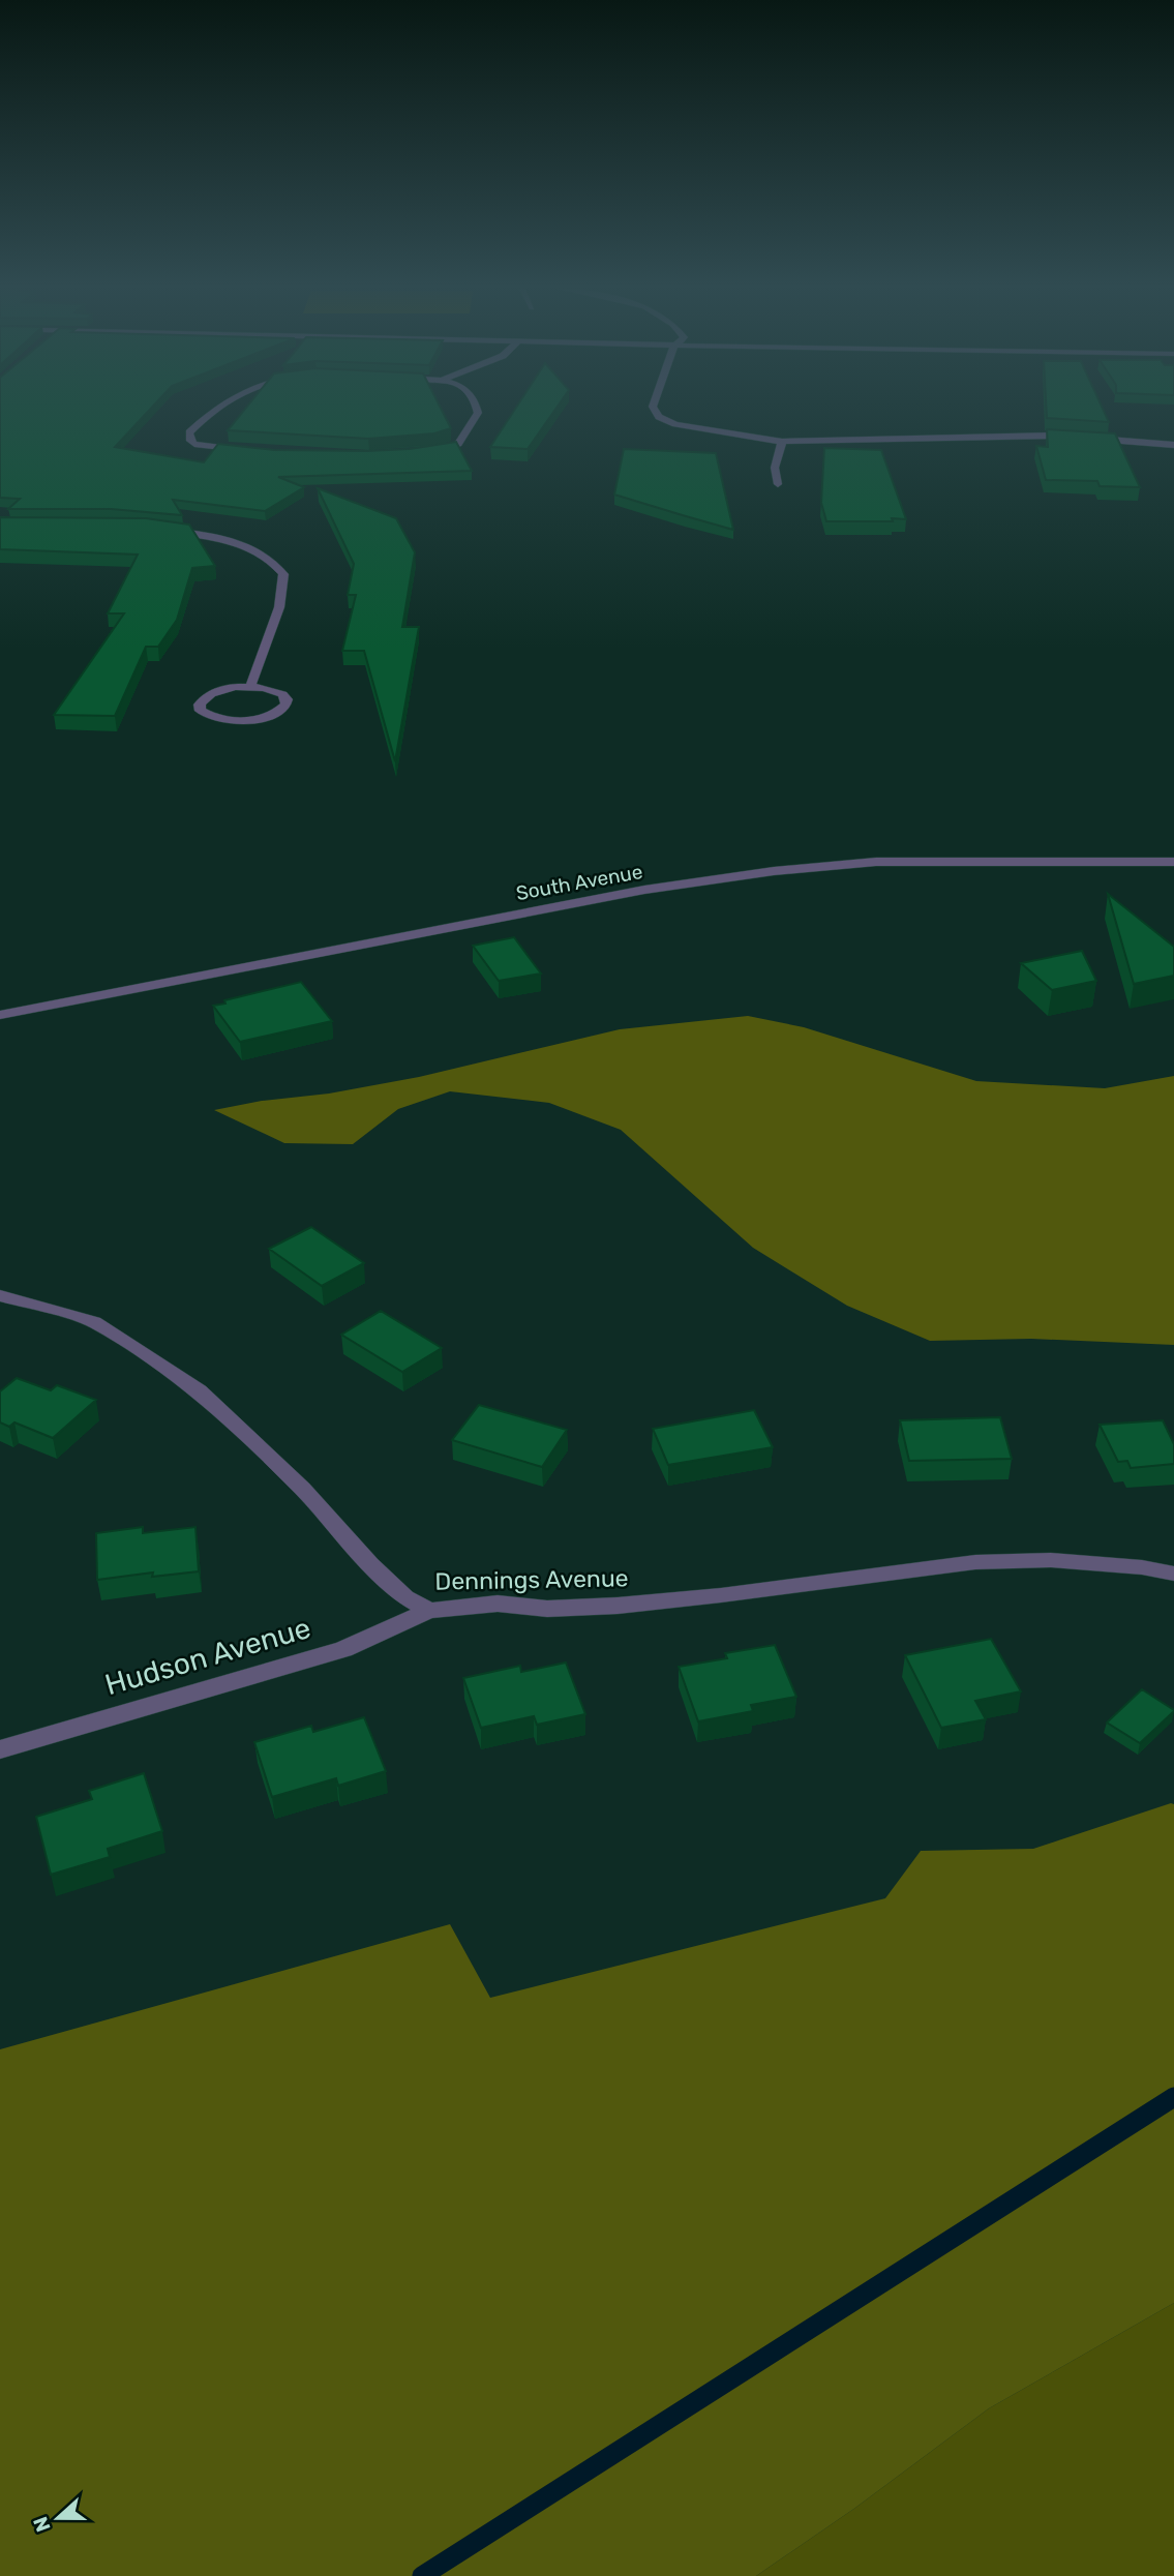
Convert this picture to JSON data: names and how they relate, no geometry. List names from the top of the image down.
{
  "streets": {
    "street": ["South Avenue", "Dennings Avenue", "Hudson Avenue"]
  },
  "crossings": [
    ["Dennings Avenue", "Hudson Avenue"]
  ],
  "north": "left"
}
